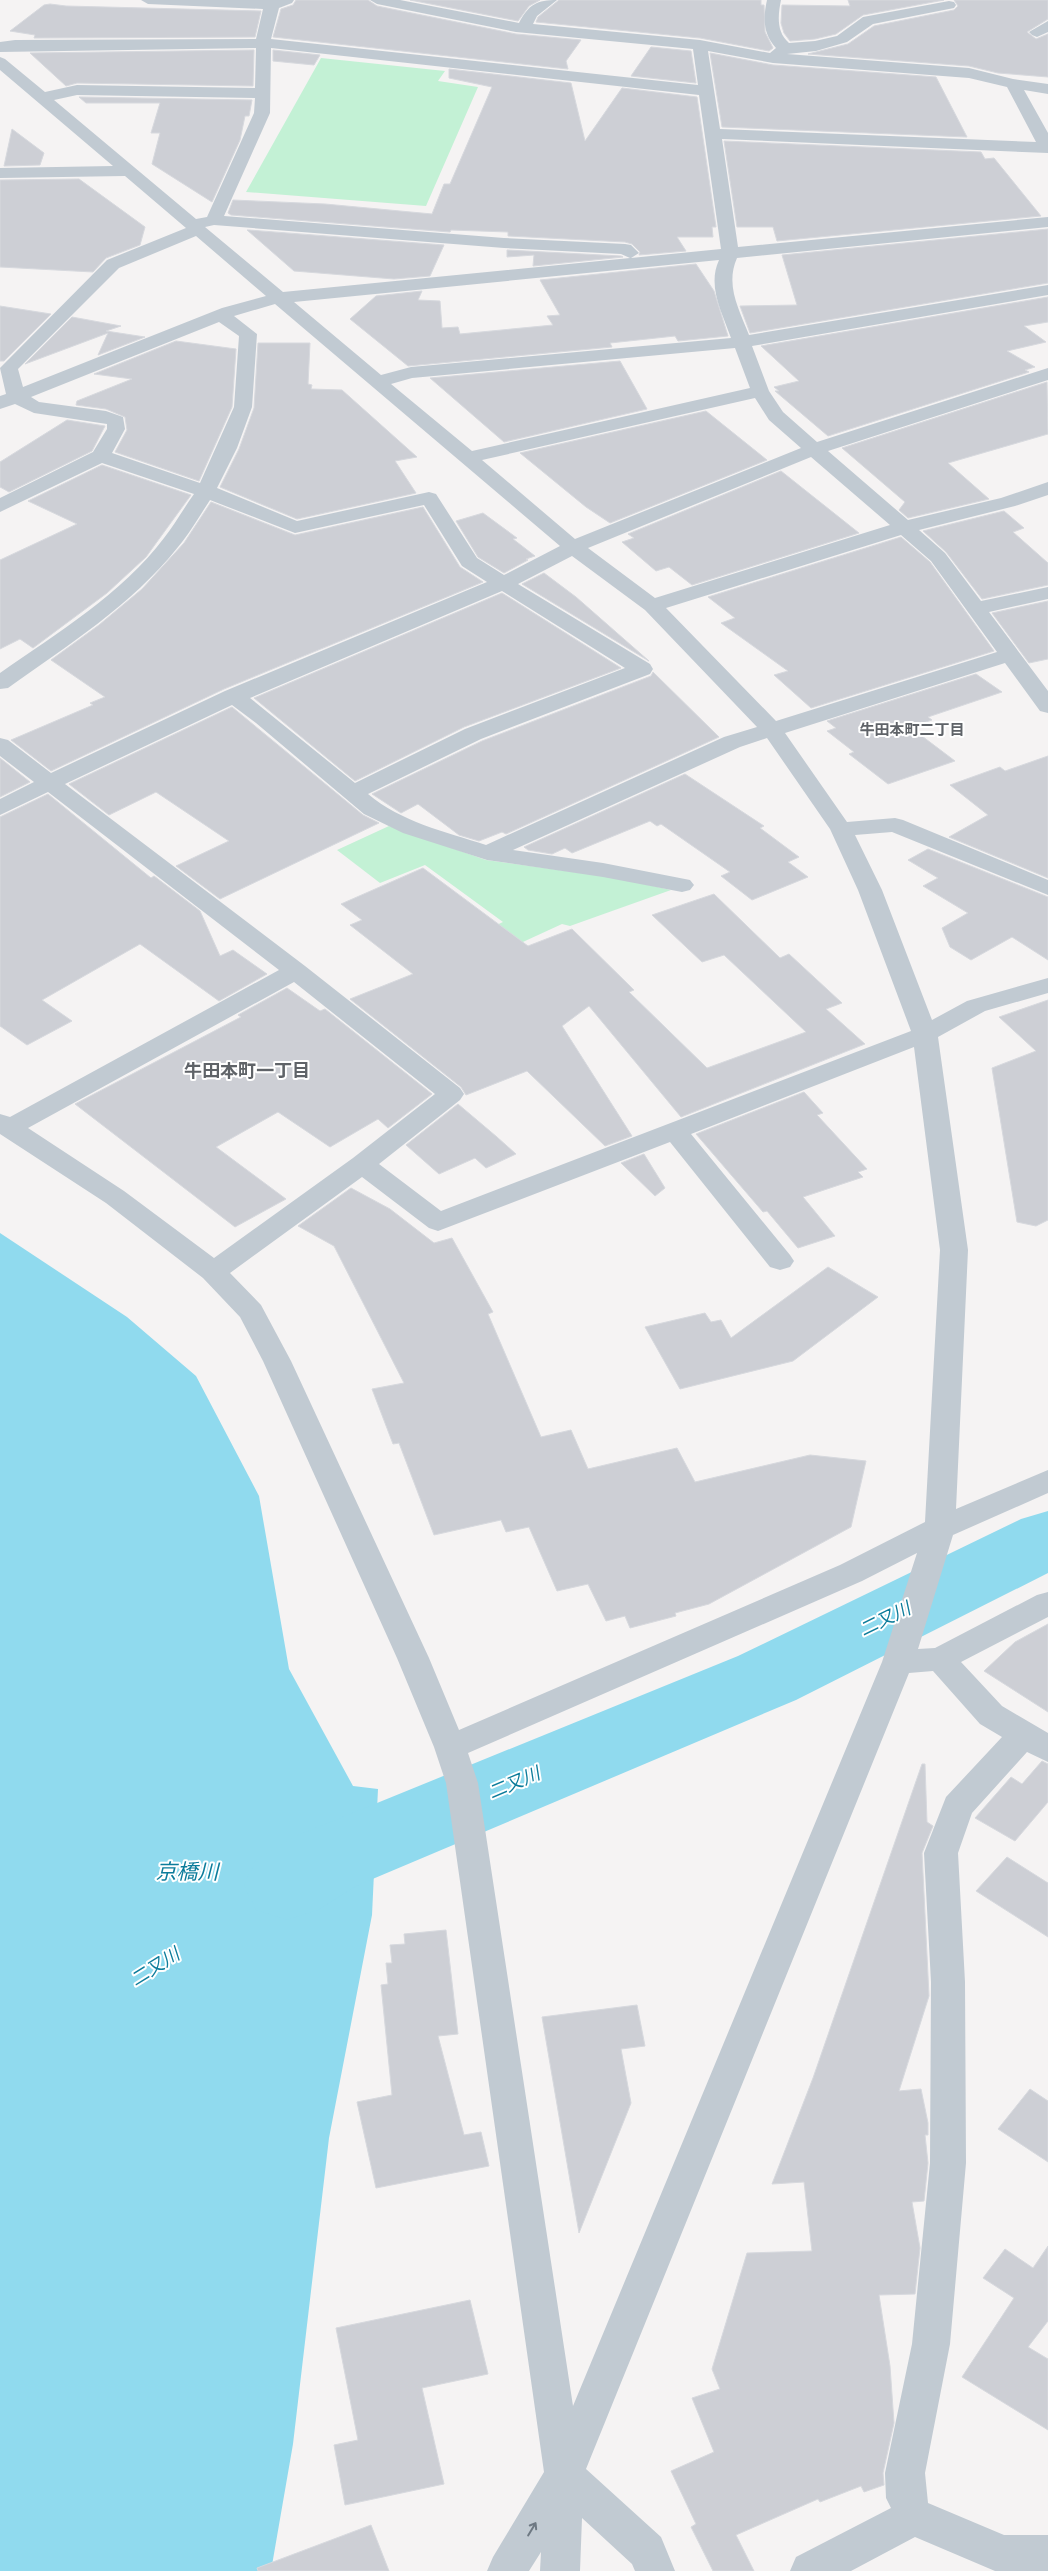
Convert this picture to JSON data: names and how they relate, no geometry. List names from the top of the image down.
{
  "districts": ["牛田本町二丁目", "牛田本町一丁目"],
  "water": ["二又川", "京橋川"]
}
